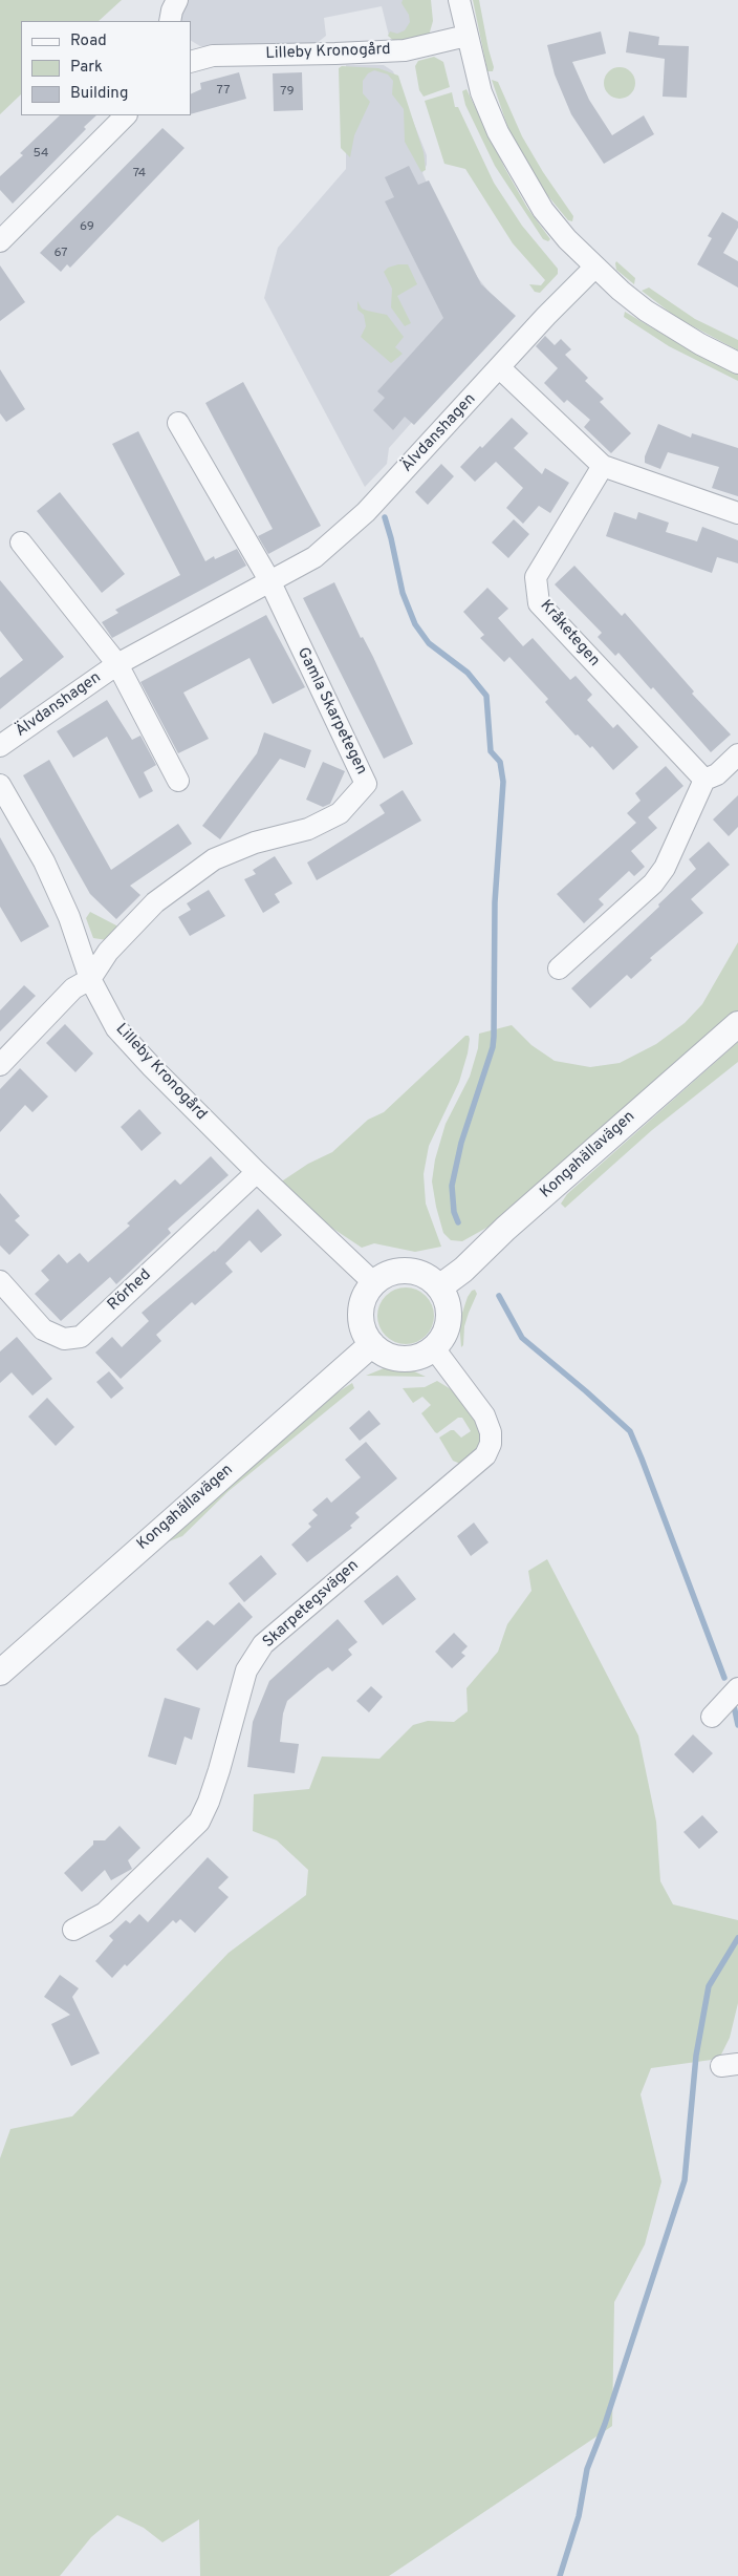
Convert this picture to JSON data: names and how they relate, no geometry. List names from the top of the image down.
{
  "streets": {
    "street": [
      "Lilleby Kronogård",
      "Älvdanshagen",
      "Kråketegen",
      "Gamla Skarpetegen",
      "Kongahällavägen",
      "Rörhed",
      "Skarpetegsvägen"
    ]
  },
  "crossings": [
    ["Lilleby Kronogård", "Gamla Skarpetegen"],
    ["Lilleby Kronogård", "Kongahällavägen"],
    ["Lilleby Kronogård", "Rörhed"],
    ["Lilleby Kronogård", "Skarpetegsvägen"],
    ["Älvdanshagen", "Gamla Skarpetegen"],
    ["Kongahällavägen", "Skarpetegsvägen"]
  ],
  "house_numbers": [
    "77",
    "79",
    "54",
    "74",
    "69",
    "67"
  ],
  "legend": ["Road", "Park", "Building"]
}
